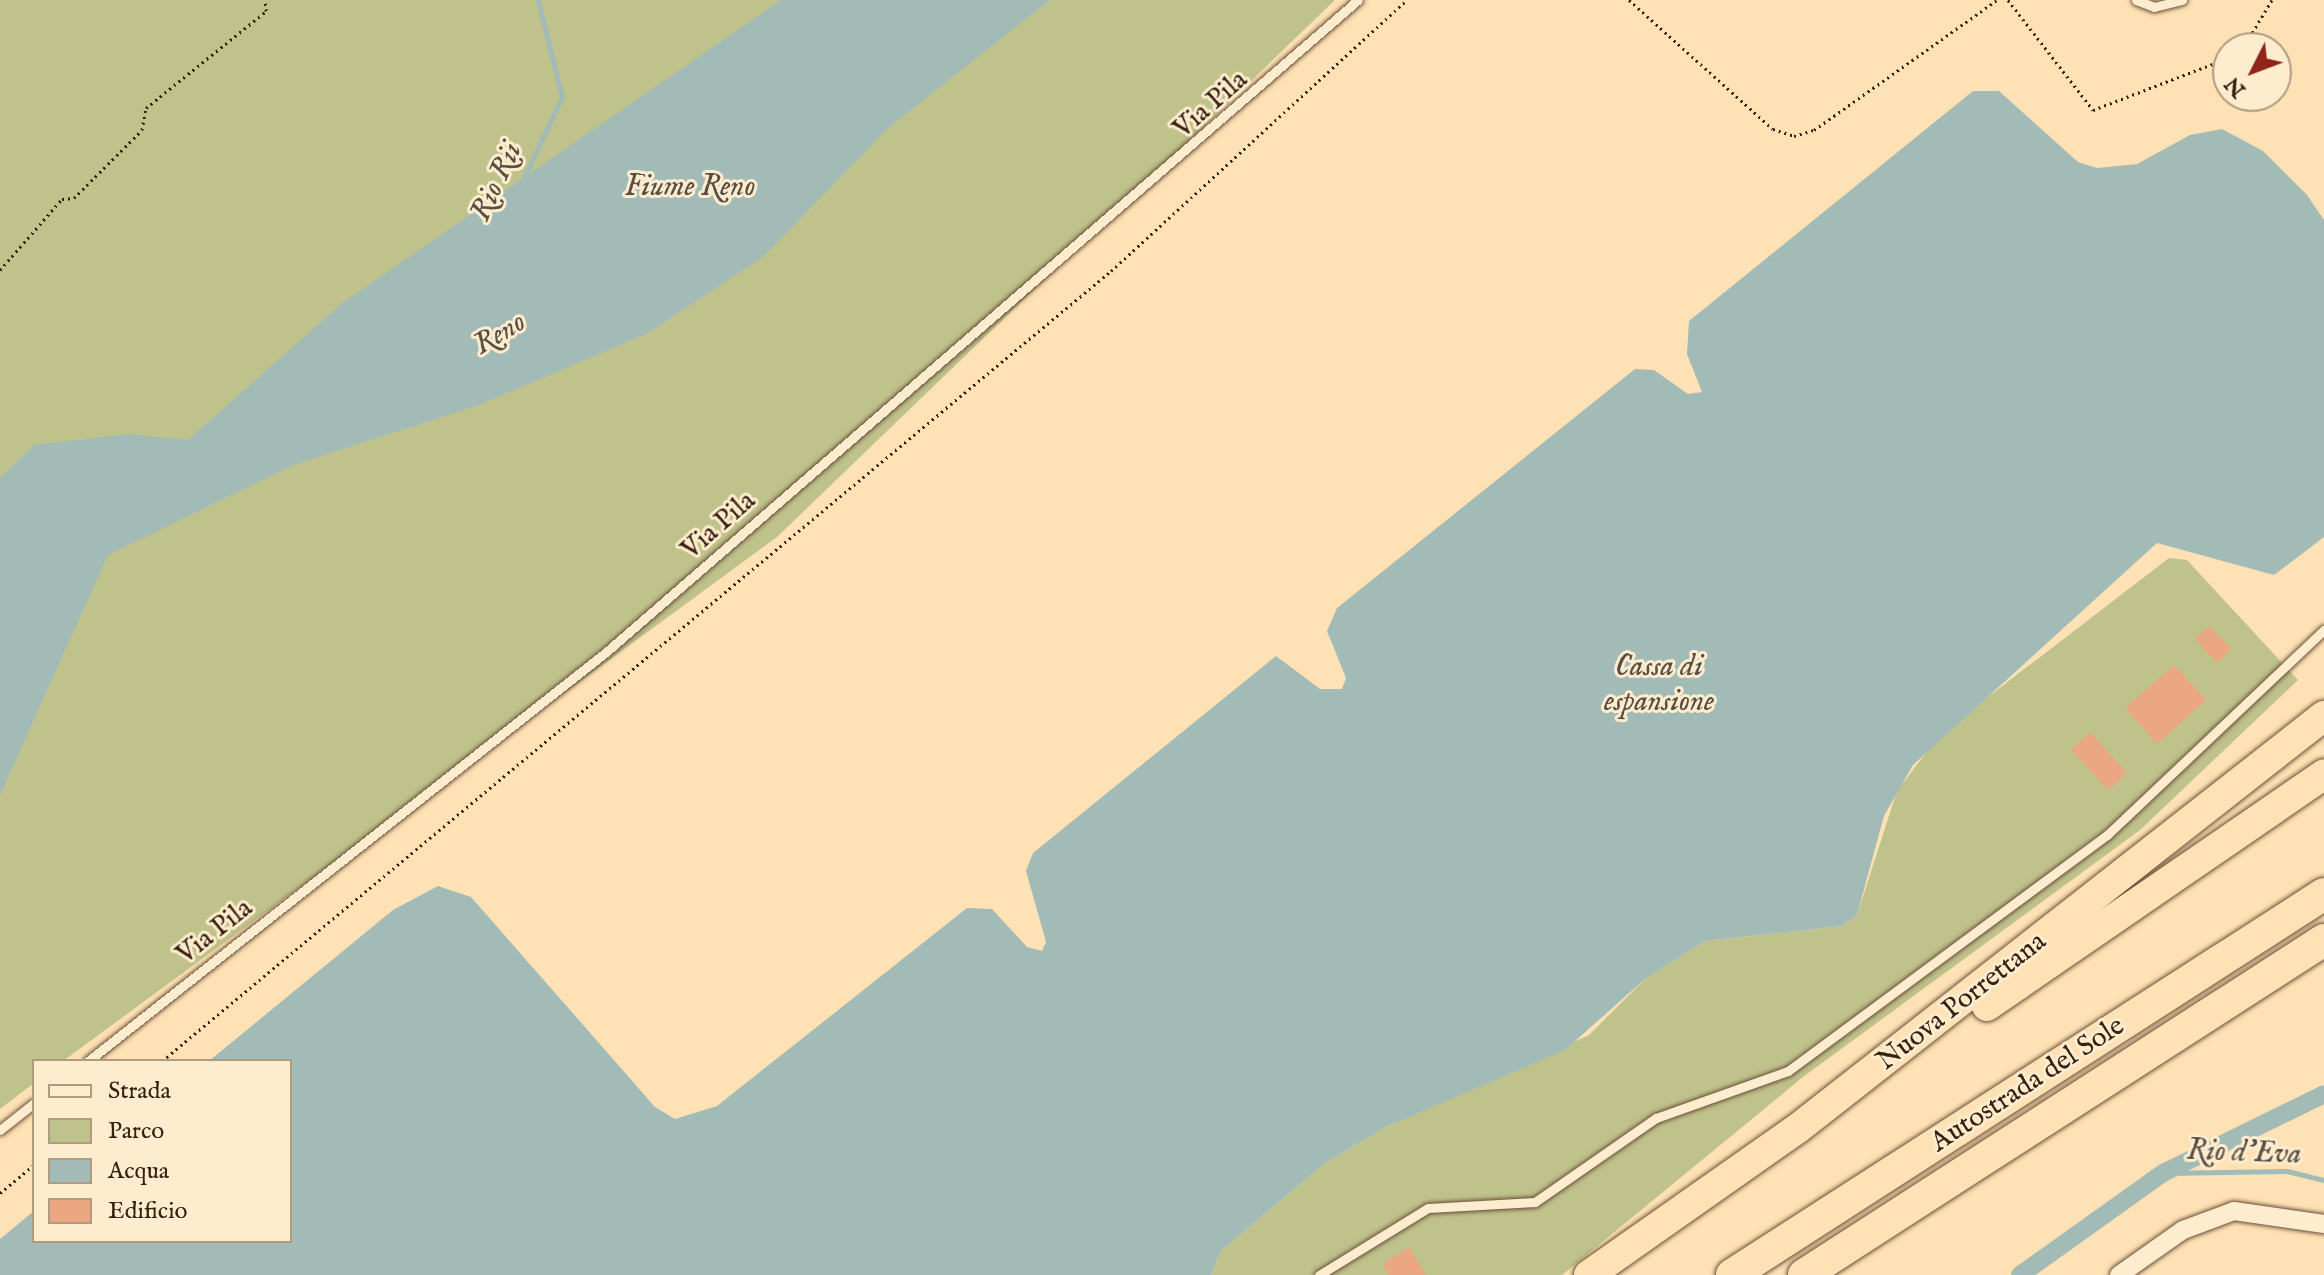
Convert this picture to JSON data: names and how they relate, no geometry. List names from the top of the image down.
{
  "streets": {
    "highway": ["Nuova Porrettana", "Autostrada del Sole"],
    "lane": ["Via Pila"]
  },
  "water": [
    "Rio Rii",
    "Fiume Reno",
    "Reno",
    "Cassa di espansione",
    "Rio d'Eva"
  ],
  "legend": [
    "Strada",
    "Parco",
    "Acqua",
    "Edificio"
  ],
  "north": "bottom left"
}
